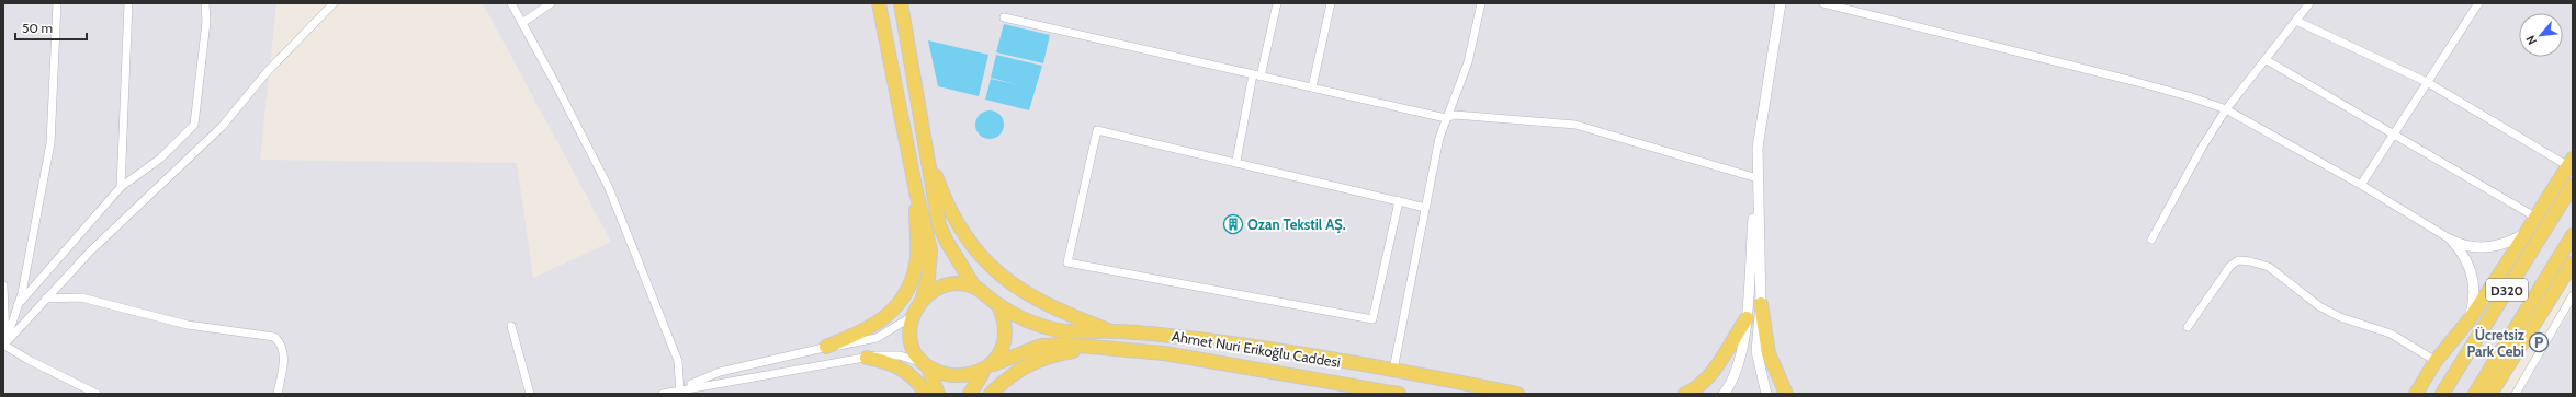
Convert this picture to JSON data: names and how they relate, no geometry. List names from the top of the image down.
{
  "streets": {
    "main road": ["D320", "Ahmet Nuri Erikoğlu Caddesi"]
  },
  "places": {
    "building": ["Ozan Tekstil AŞ."],
    "parking": ["Ücretsiz Park Cebi"]
  },
  "scale_bar": "50 m",
  "north": "bottom left"
}
